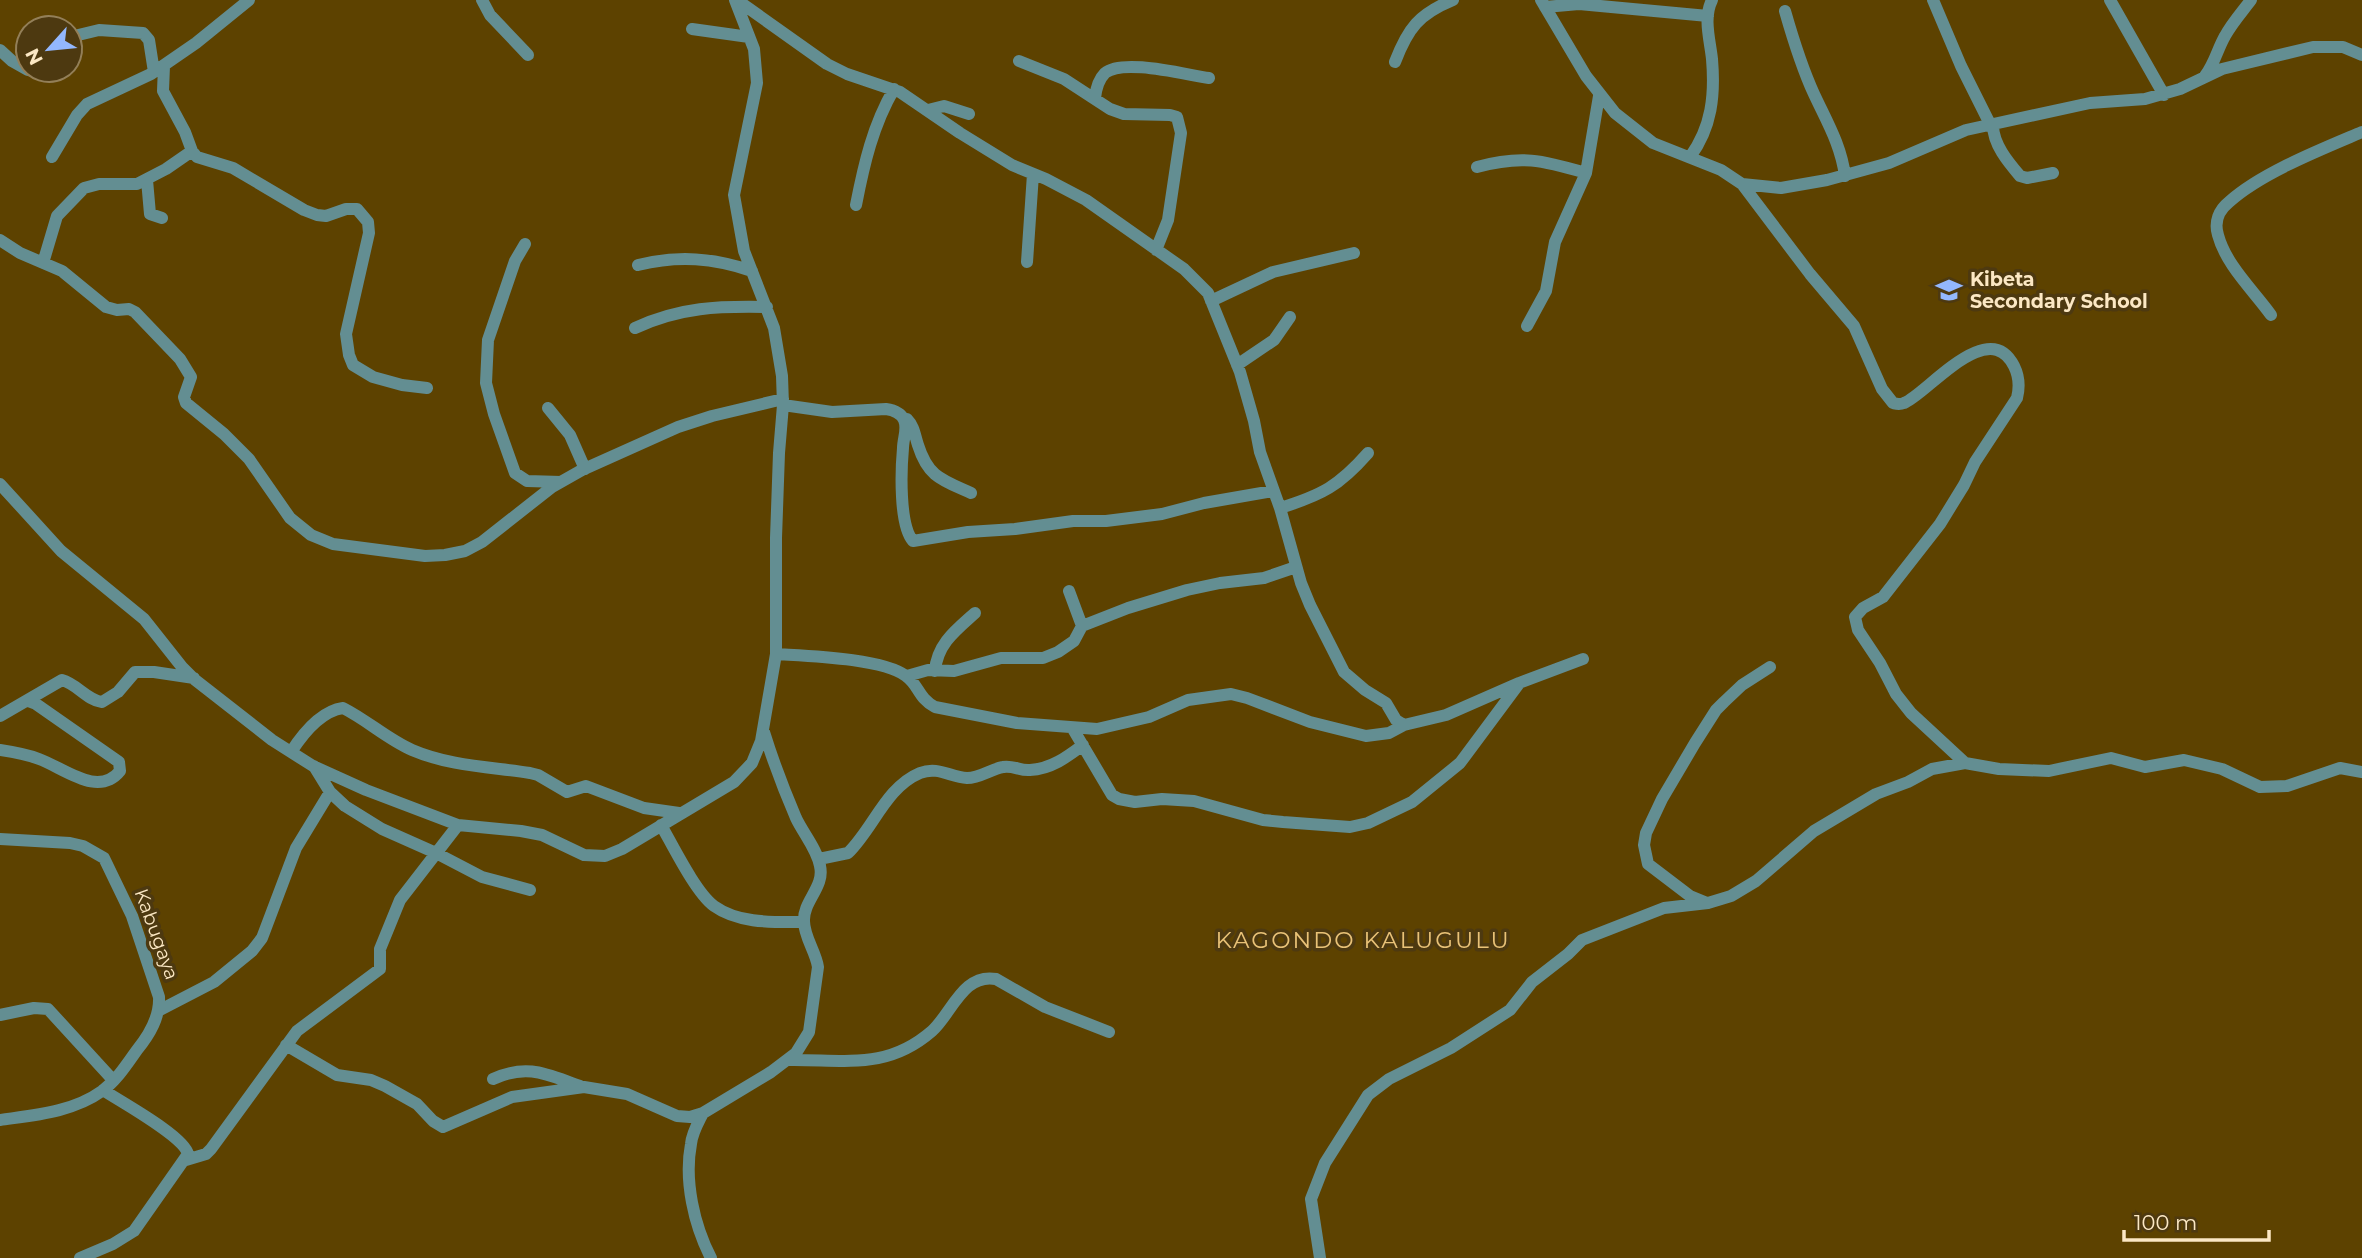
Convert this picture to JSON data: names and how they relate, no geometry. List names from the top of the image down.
{
  "streets": {
    "street": ["Kabugaya"]
  },
  "districts": ["KAGONDO KALUGULU"],
  "places": {
    "school or university": ["Kibeta Secondary School"]
  },
  "scale_bar": "100 m",
  "north": "bottom left"
}
